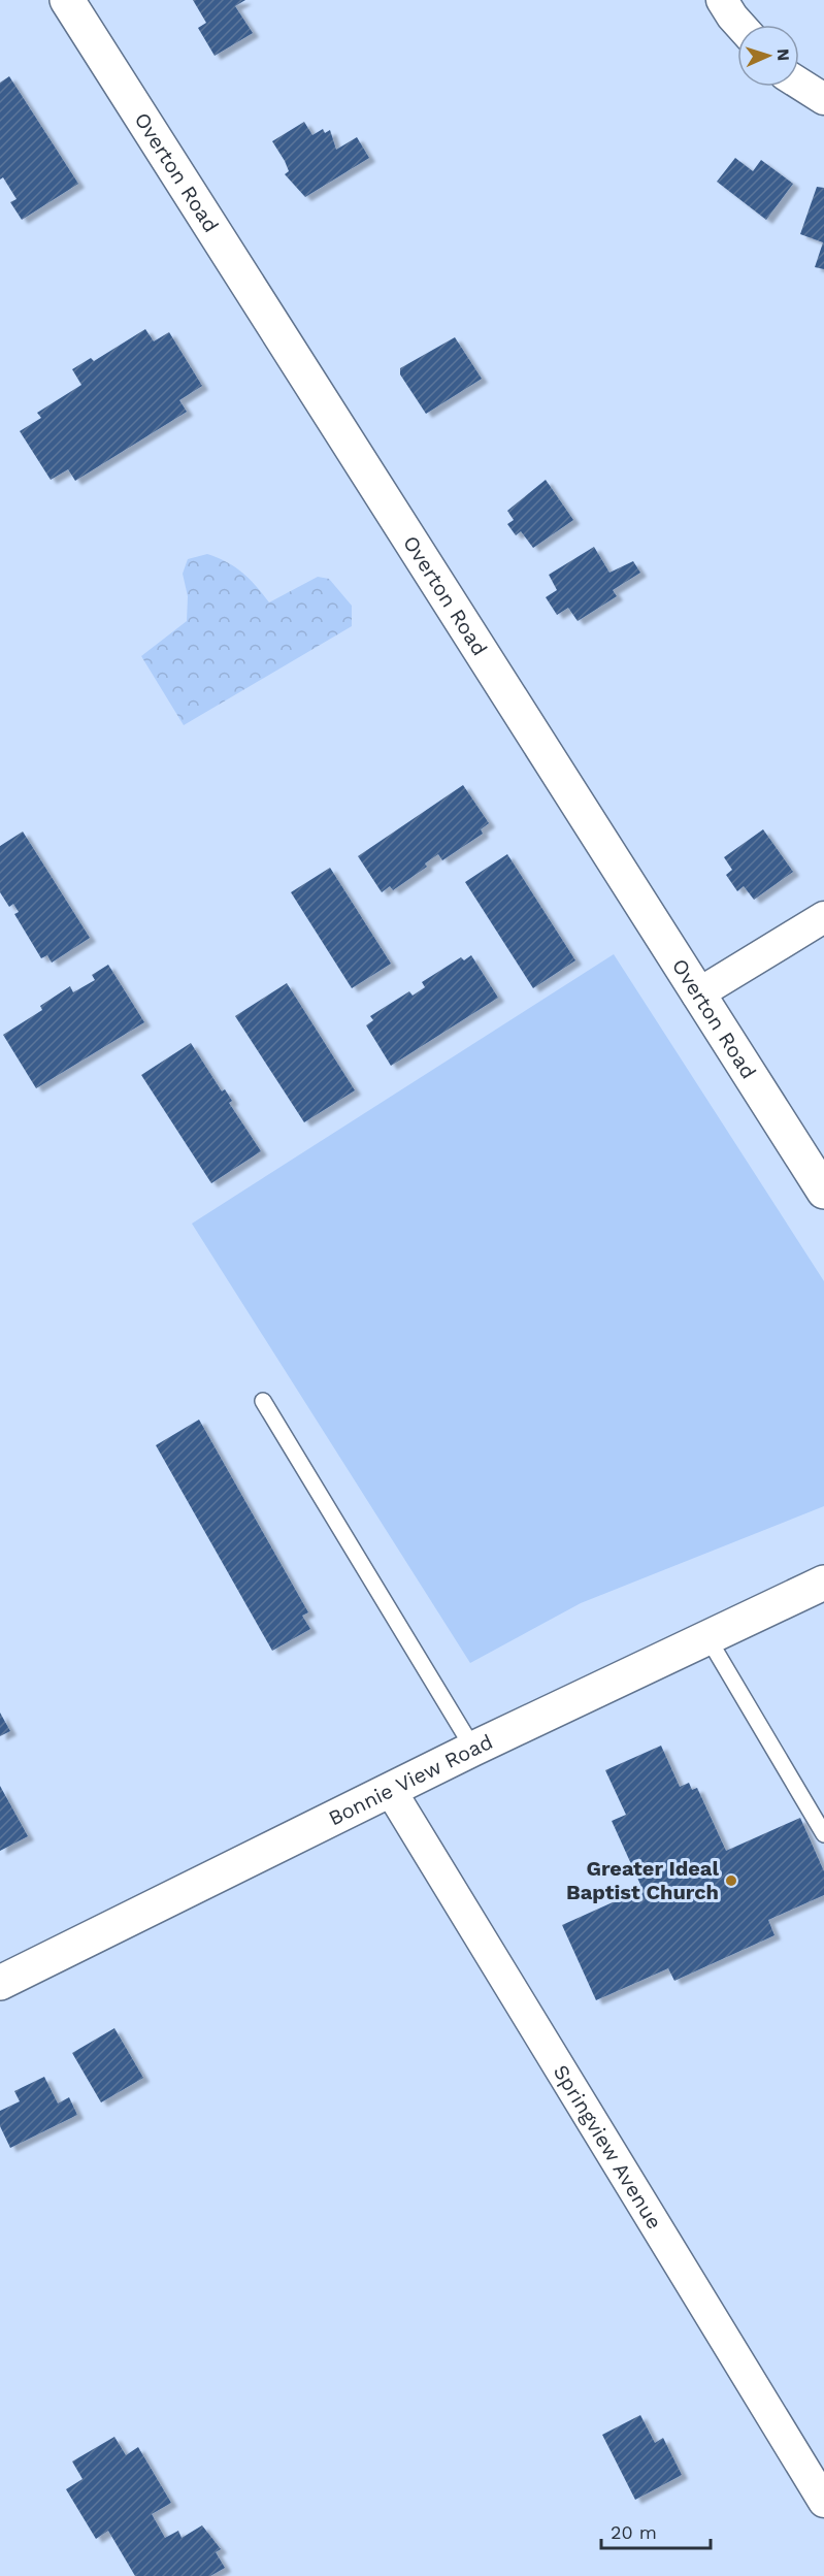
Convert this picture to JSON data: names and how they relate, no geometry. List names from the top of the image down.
{
  "streets": {
    "street": ["Overton Road", "Bonnie View Road", "Springview Avenue"]
  },
  "crossings": [
    ["Bonnie View Road", "Springview Avenue"]
  ],
  "places": ["Greater Ideal Baptist Church"],
  "scale_bar": "20 m",
  "north": "right"
}
